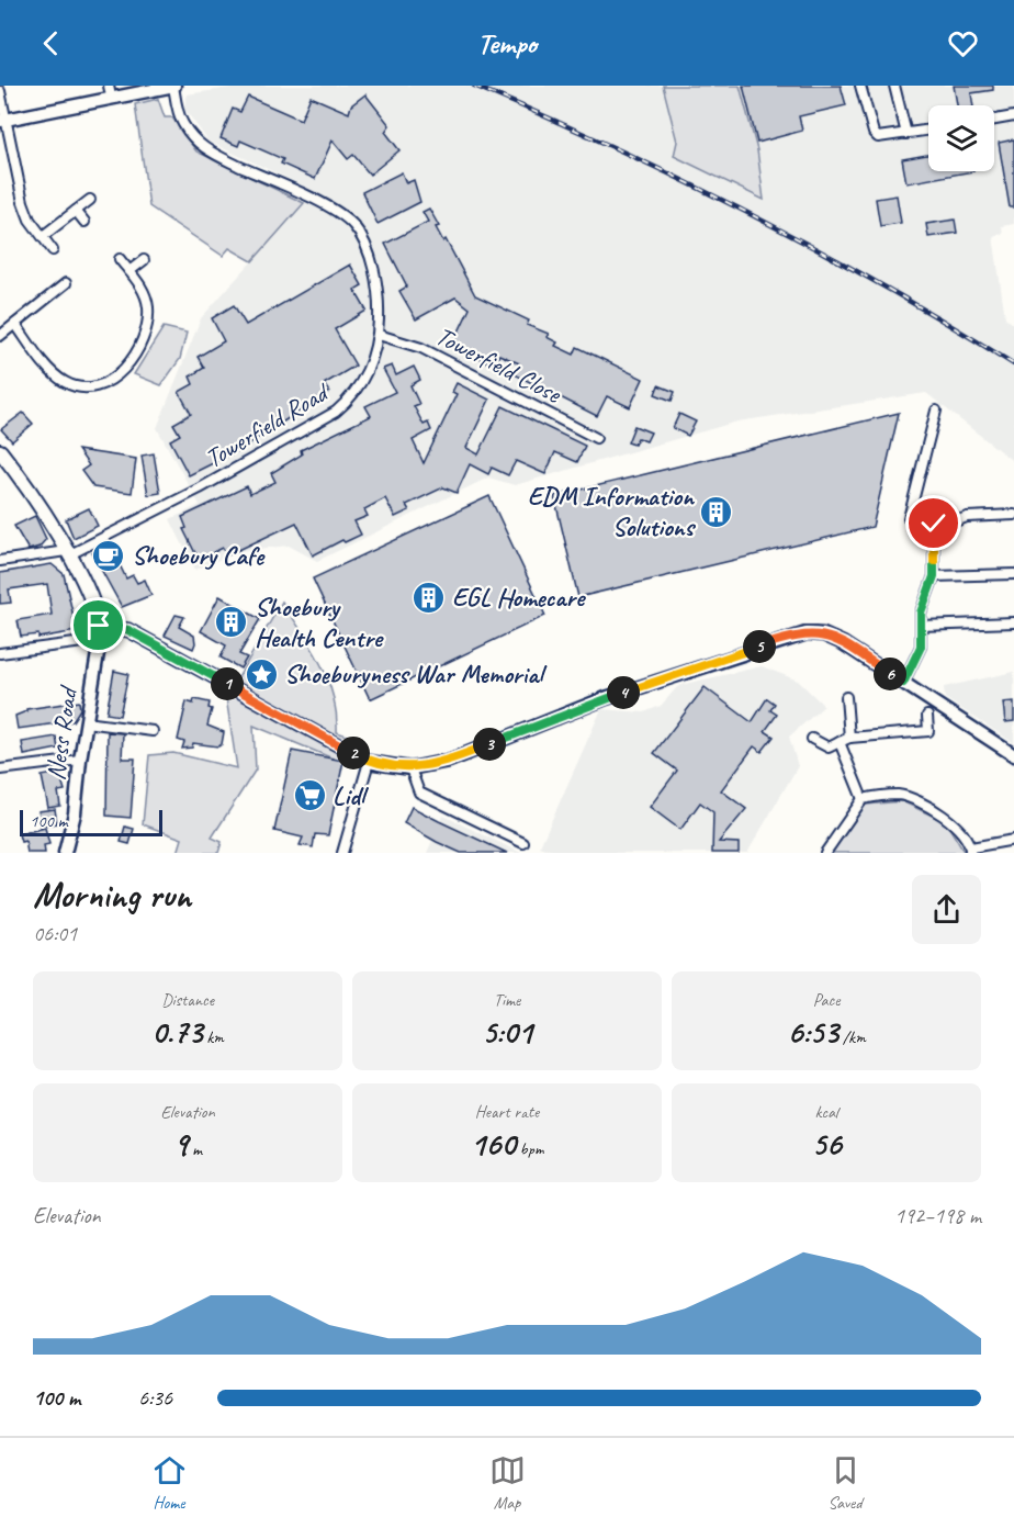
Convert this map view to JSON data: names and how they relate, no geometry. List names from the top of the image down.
{
  "streets": {
    "main road": ["Ness Road"],
    "street": ["Towerfield Close", "Towerfield Road"]
  },
  "crossings": [
    ["Towerfield Close", "Towerfield Road"],
    ["Towerfield Road", "Ness Road"]
  ],
  "places": {
    "building": ["EDM Information Solutions", "EGL Homecare", "Shoebury Health Centre"],
    "cafe": ["Shoebury Cafe"],
    "place": ["Shoeburyness War Memorial"],
    "supermarket": ["Lidl"]
  },
  "scale_bar": "100 m",
  "page": {
    "header": "Tempo",
    "pins": [
      "5",
      "6",
      "1",
      "4",
      "3",
      "2"
    ],
    "scale": "100 m",
    "heading": ["Morning run", "06:01"],
    "stats": [
      ["Distance", "0.73 km"],
      ["Time", "5:01"],
      ["Pace", "6:53 /km"],
      ["Elevation", "9 m"],
      ["Heart rate", "160 bpm"],
      ["kcal", "56"]
    ],
    "chart": ["Elevation", "192–198 m"],
    "list": [
      {
        "name": "100 m",
        "note": "6:36"
      }
    ],
    "tabs": ["Home", "Map", "Saved"]
  }
}
